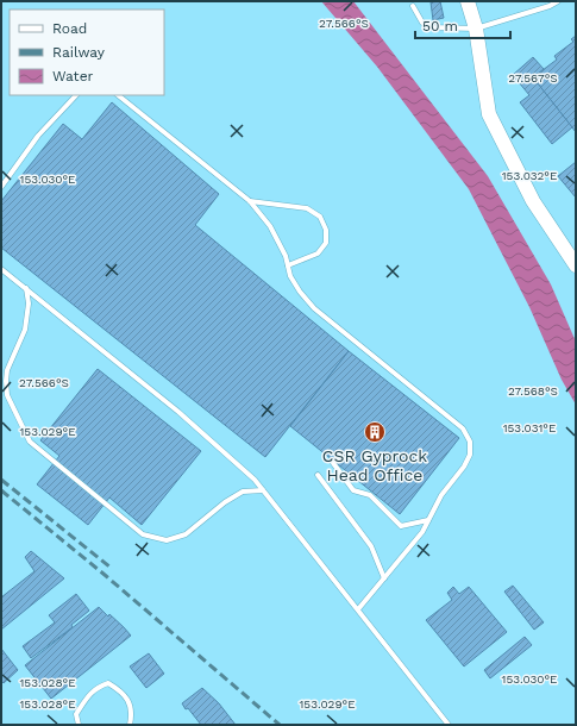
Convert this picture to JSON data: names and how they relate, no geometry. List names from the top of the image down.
{
  "places": {
    "building": ["CSR Gyprock Head Office"]
  },
  "legend": ["Road", "Railway", "Water"],
  "scale_bar": "50 m",
  "coordinates": [
    "27.566°S",
    "27.567°S",
    "153.032°E",
    "153.030°E",
    "27.568°S",
    "153.031°E",
    "153.029°E",
    "153.028°E"
  ]
}
